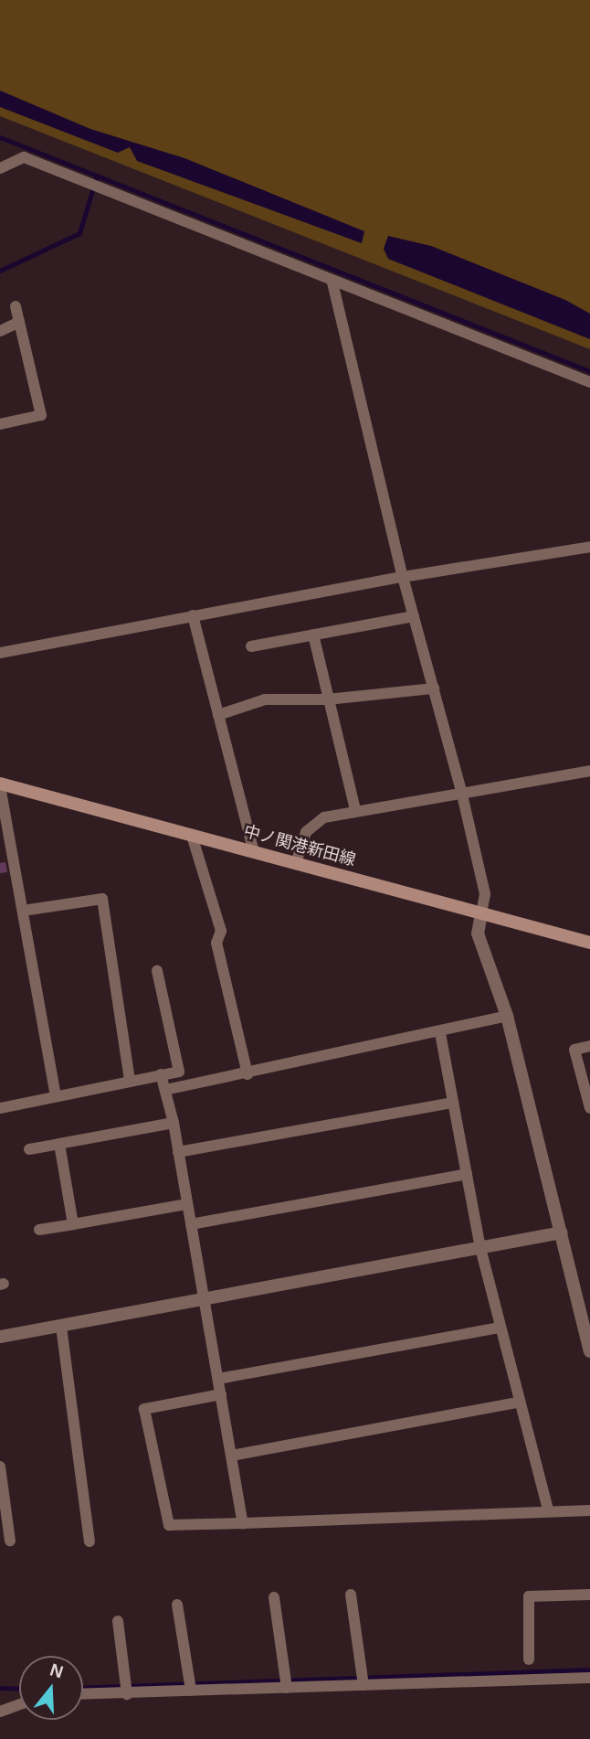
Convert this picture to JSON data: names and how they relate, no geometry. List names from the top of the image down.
{
  "streets": {
    "main road": ["中ノ関港新田線"]
  },
  "north": "top"
}
